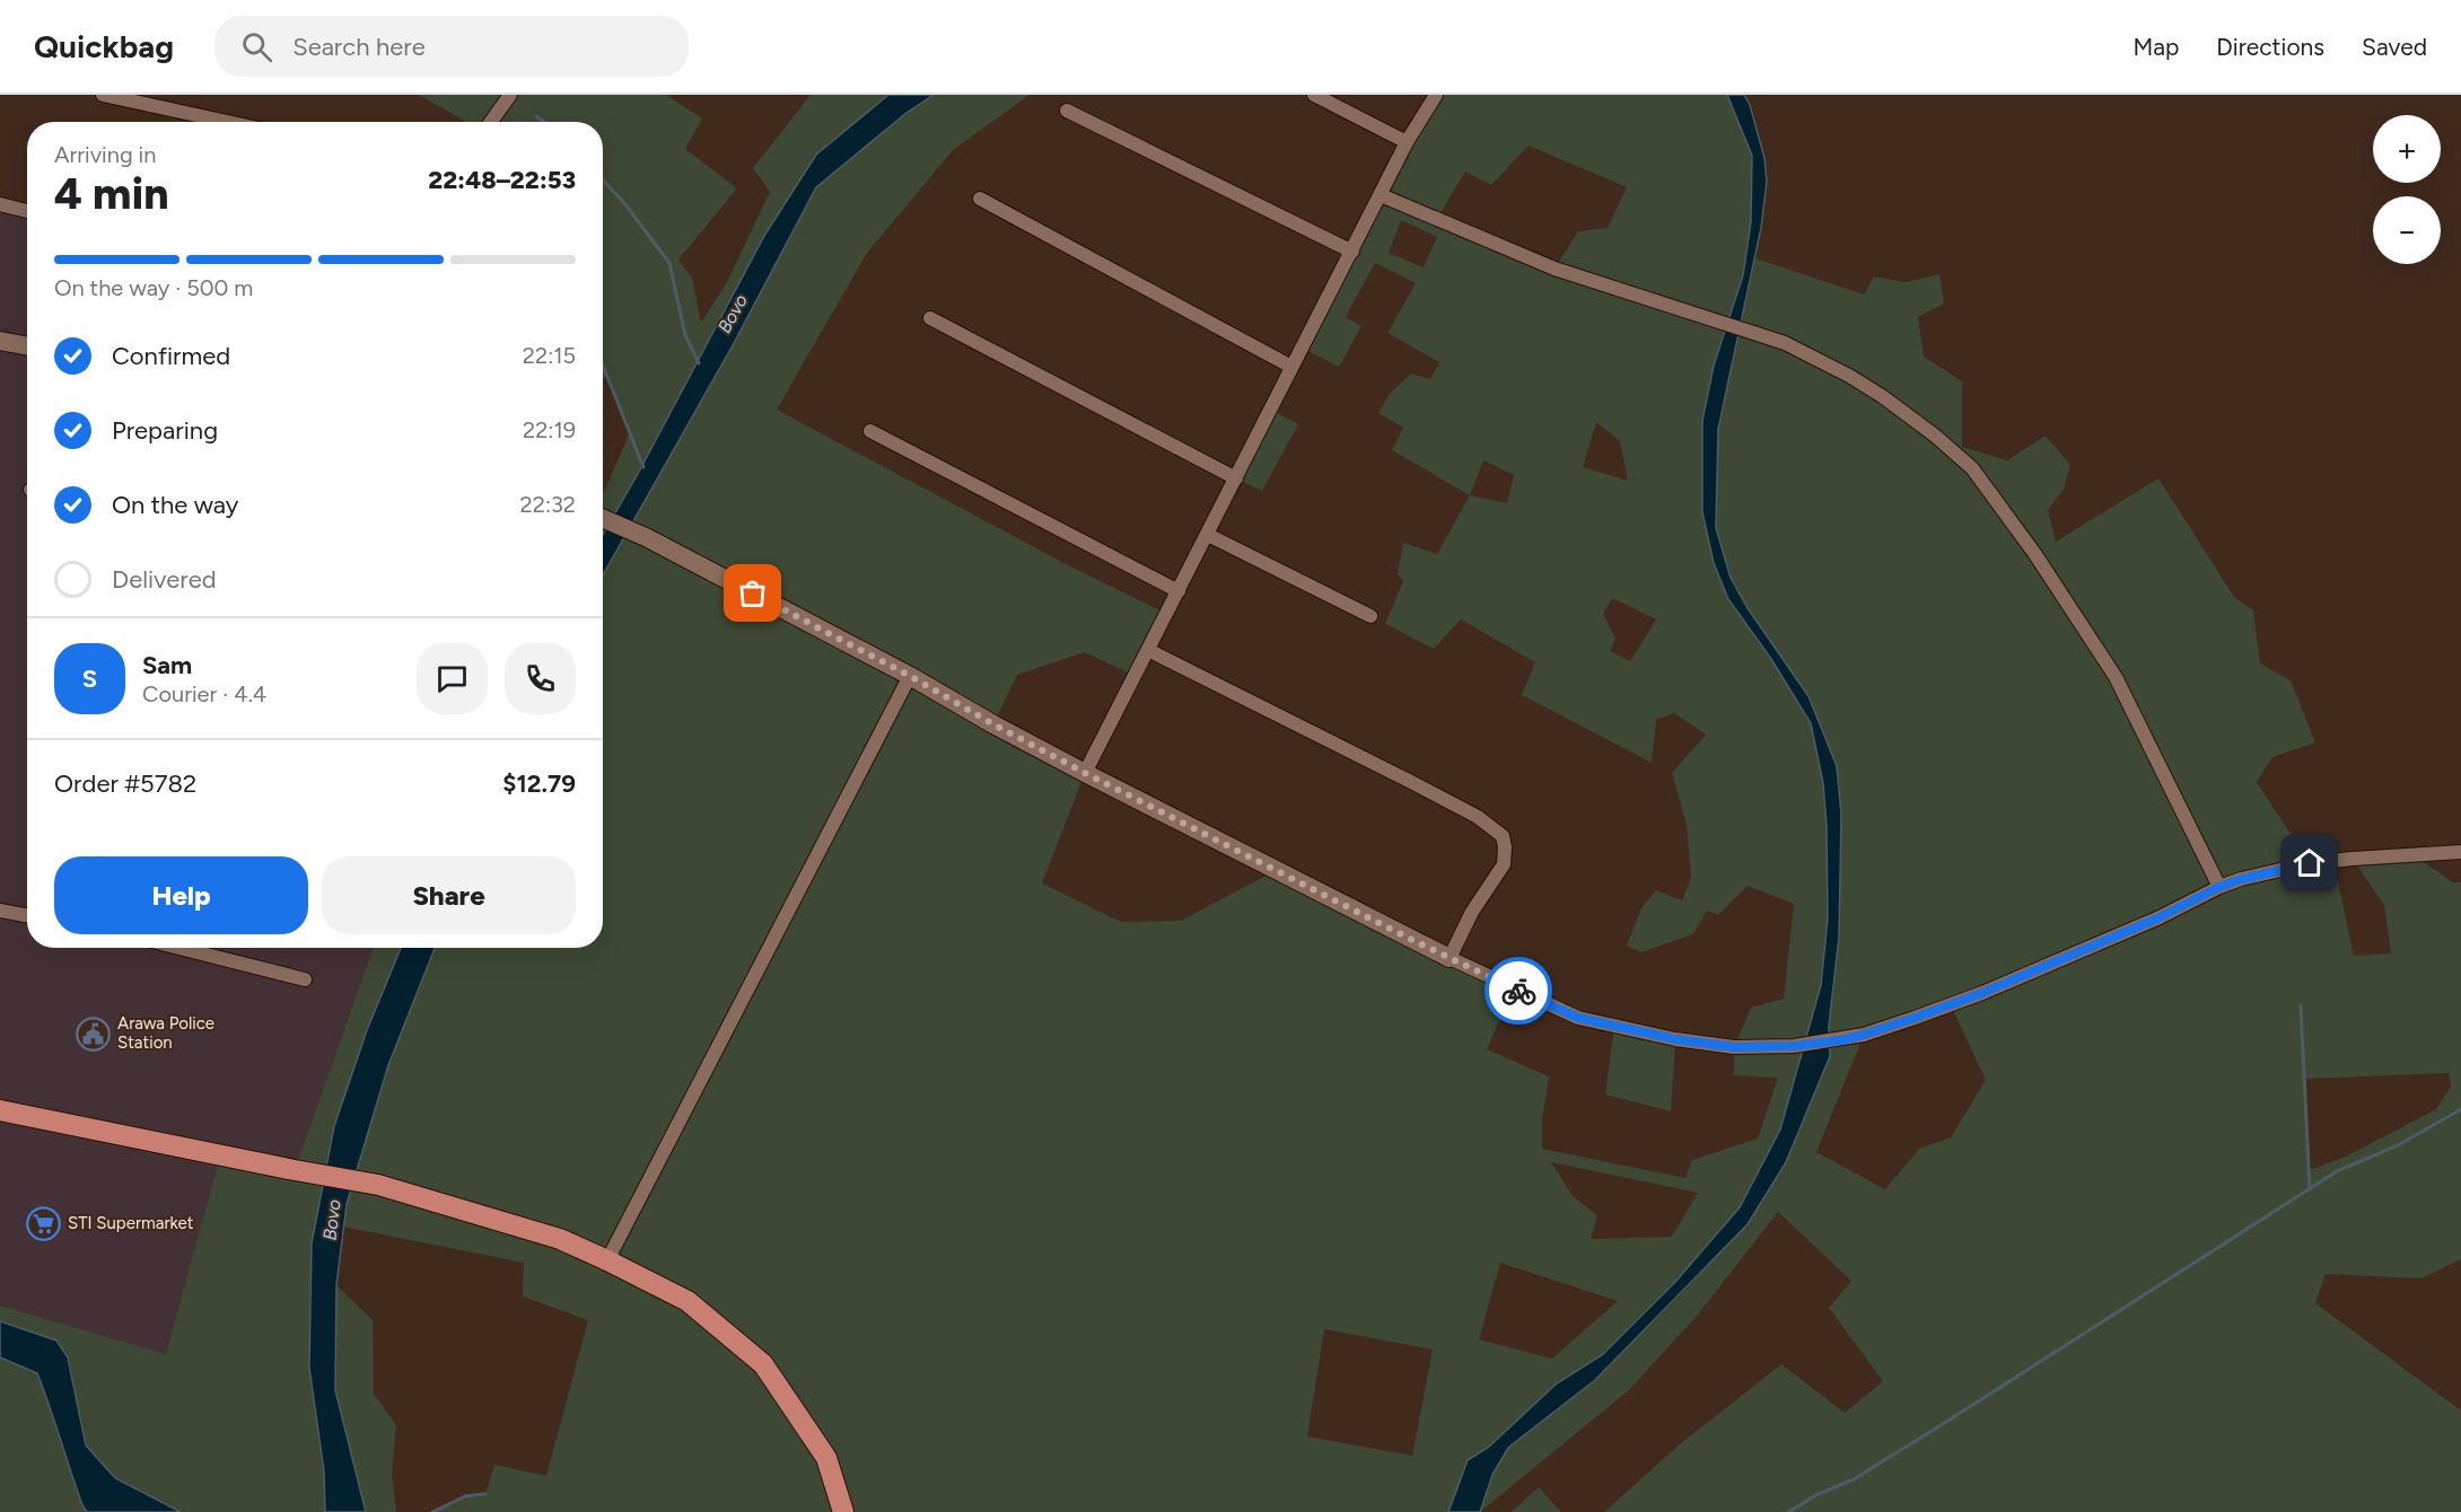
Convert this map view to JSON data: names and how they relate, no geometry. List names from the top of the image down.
{
  "water": ["Bovo"],
  "places": {
    "public building": ["Arawa Police Station"],
    "supermarket": ["STI Supermarket"]
  },
  "page": {
    "header": "Quickbag",
    "search": "Search here",
    "nav": ["Map", "Directions", "Saved"],
    "map_buttons": ["+", "−"],
    "heading": ["4 min", "Arriving in", "22:48–22:53"],
    "panel": [
      "Sam",
      "Courier · 4.4",
      "Order #5782",
      "$12.79"
    ],
    "bar": "On the way · 500 m",
    "list": [
      ["Confirmed", "22:15"],
      ["Preparing", "22:19"],
      ["On the way", "22:32"],
      "Delivered"
    ],
    "round": "S",
    "buttons": ["Help", "Share"]
  }
}
